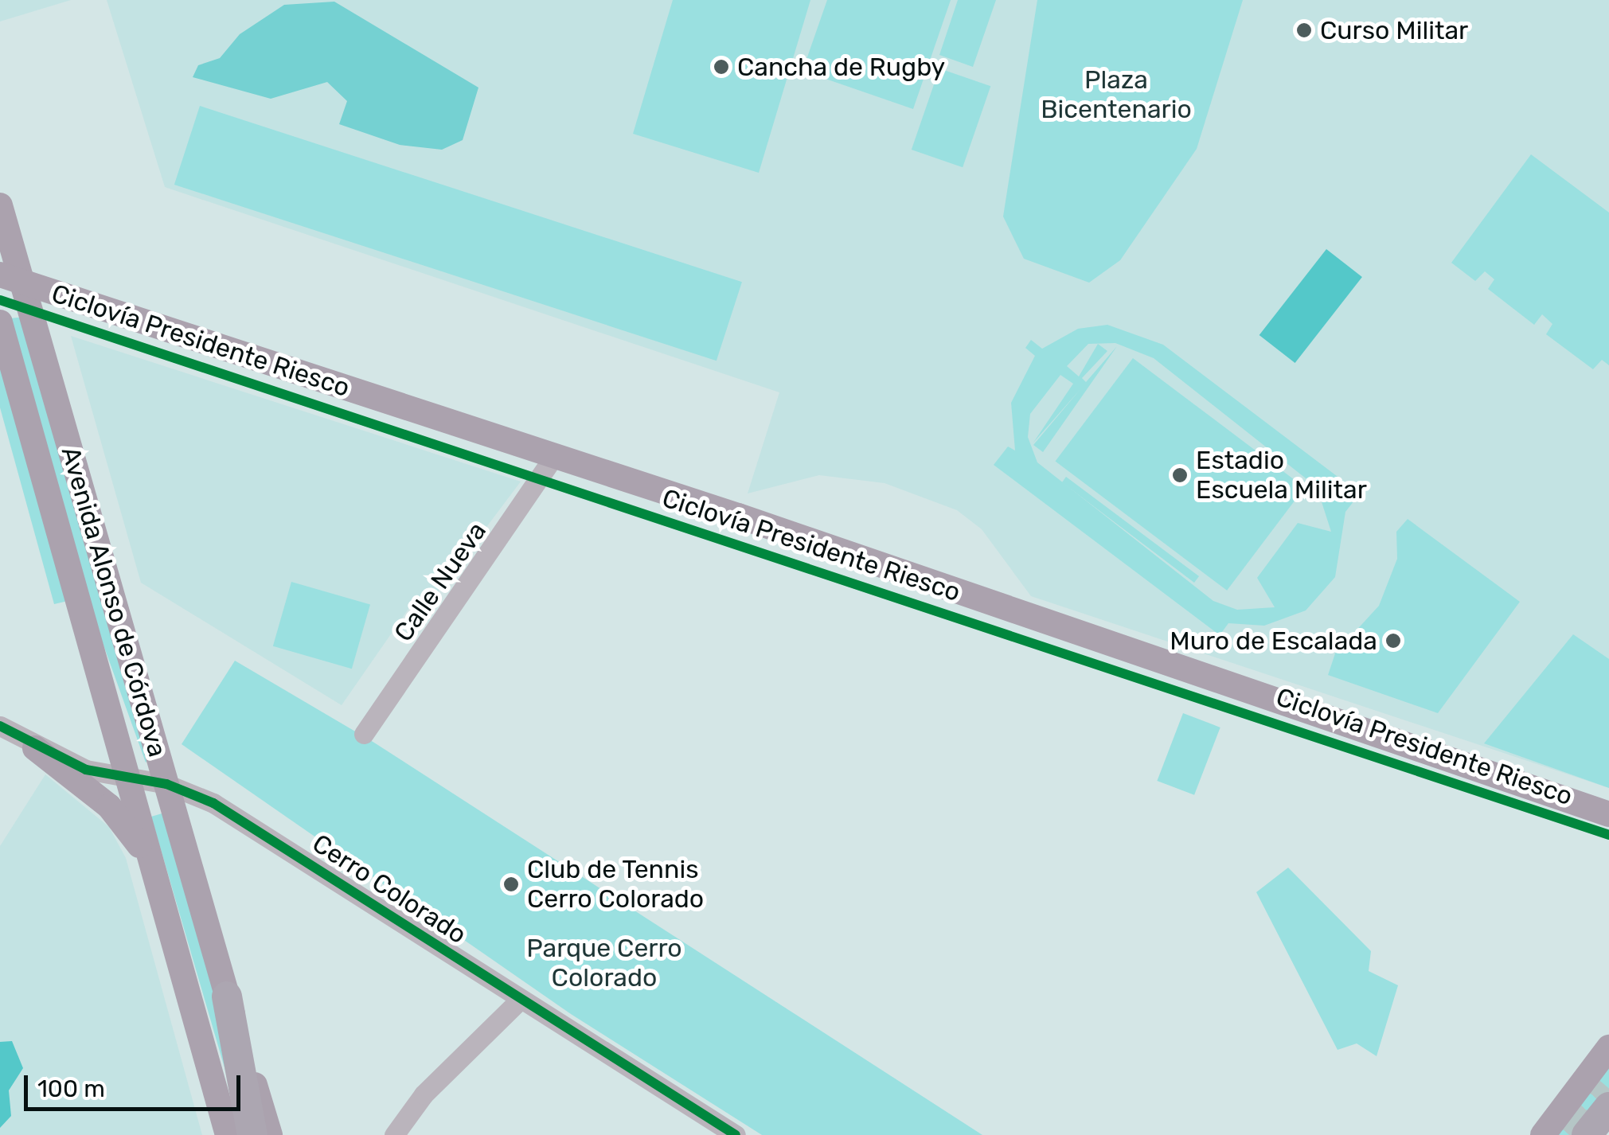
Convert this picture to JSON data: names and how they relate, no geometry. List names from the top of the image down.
{
  "streets": {
    "main road": ["Avenida Alonso de Córdova"],
    "street": ["Calle Nueva", "Cerro Colorado"],
    "cycle path": ["Ciclovía Presidente Riesco"]
  },
  "crossings": [
    ["Avenida Alonso de Córdova", "Cerro Colorado"]
  ],
  "parks": ["Plaza Bicentenario", "Parque Cerro Colorado"],
  "places": [
    "Curso Militar",
    "Cancha de Rugby",
    "Estadio Escuela Militar",
    "Muro de Escalada",
    "Club de Tennis Cerro Colorado"
  ],
  "scale_bar": "100 m"
}
